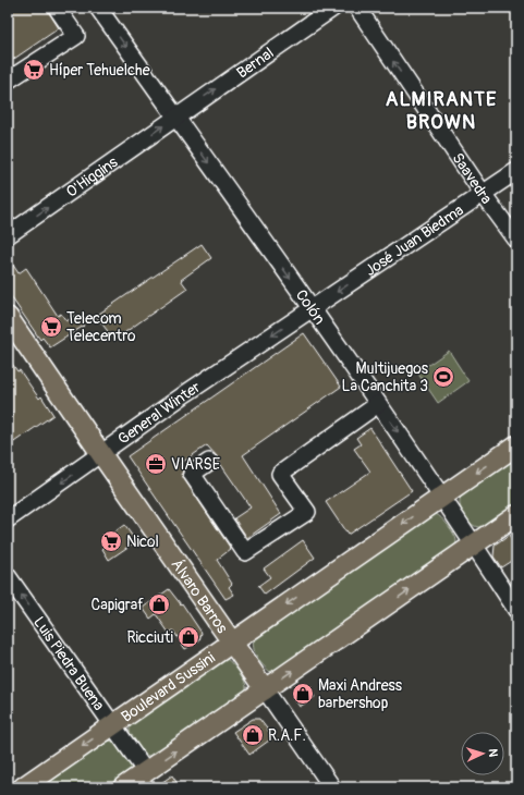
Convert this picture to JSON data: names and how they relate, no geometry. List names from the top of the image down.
{
  "streets": {
    "main road": ["Álvaro Barros", "Boulevard Sussini"],
    "street": [
      "Bernal",
      "O'Higgins",
      "Saavedra",
      "José Juan Biedma",
      "Colón",
      "General Winter",
      "Luis Piedra Buena"
    ]
  },
  "crossings": [
    ["Bernal", "O'Higgins"],
    ["Bernal", "Colón"],
    ["O'Higgins", "Colón"],
    ["Saavedra", "José Juan Biedma"],
    ["José Juan Biedma", "Colón"],
    ["José Juan Biedma", "General Winter"],
    ["Colón", "General Winter"],
    ["Colón", "Boulevard Sussini"],
    ["General Winter", "Álvaro Barros"],
    ["Álvaro Barros", "Boulevard Sussini"],
    ["Luis Piedra Buena", "Boulevard Sussini"]
  ],
  "one_way": [
    "Bernal",
    "O'Higgins",
    "Saavedra",
    "José Juan Biedma",
    "Colón",
    "General Winter",
    "Luis Piedra Buena"
  ],
  "districts": ["ALMIRANTE BROWN"],
  "places": {
    "supermarket": ["Híper Tehuelche", "Telecom Telecentro", "Nicol"],
    "sports": ["Multijuegos La Canchita 3"],
    "office": ["VIARSE"],
    "shop": [
      "Capigraf",
      "Ricciuti",
      "Maxi Andress barbershop",
      "R.A.F."
    ]
  },
  "north": "right"
}
